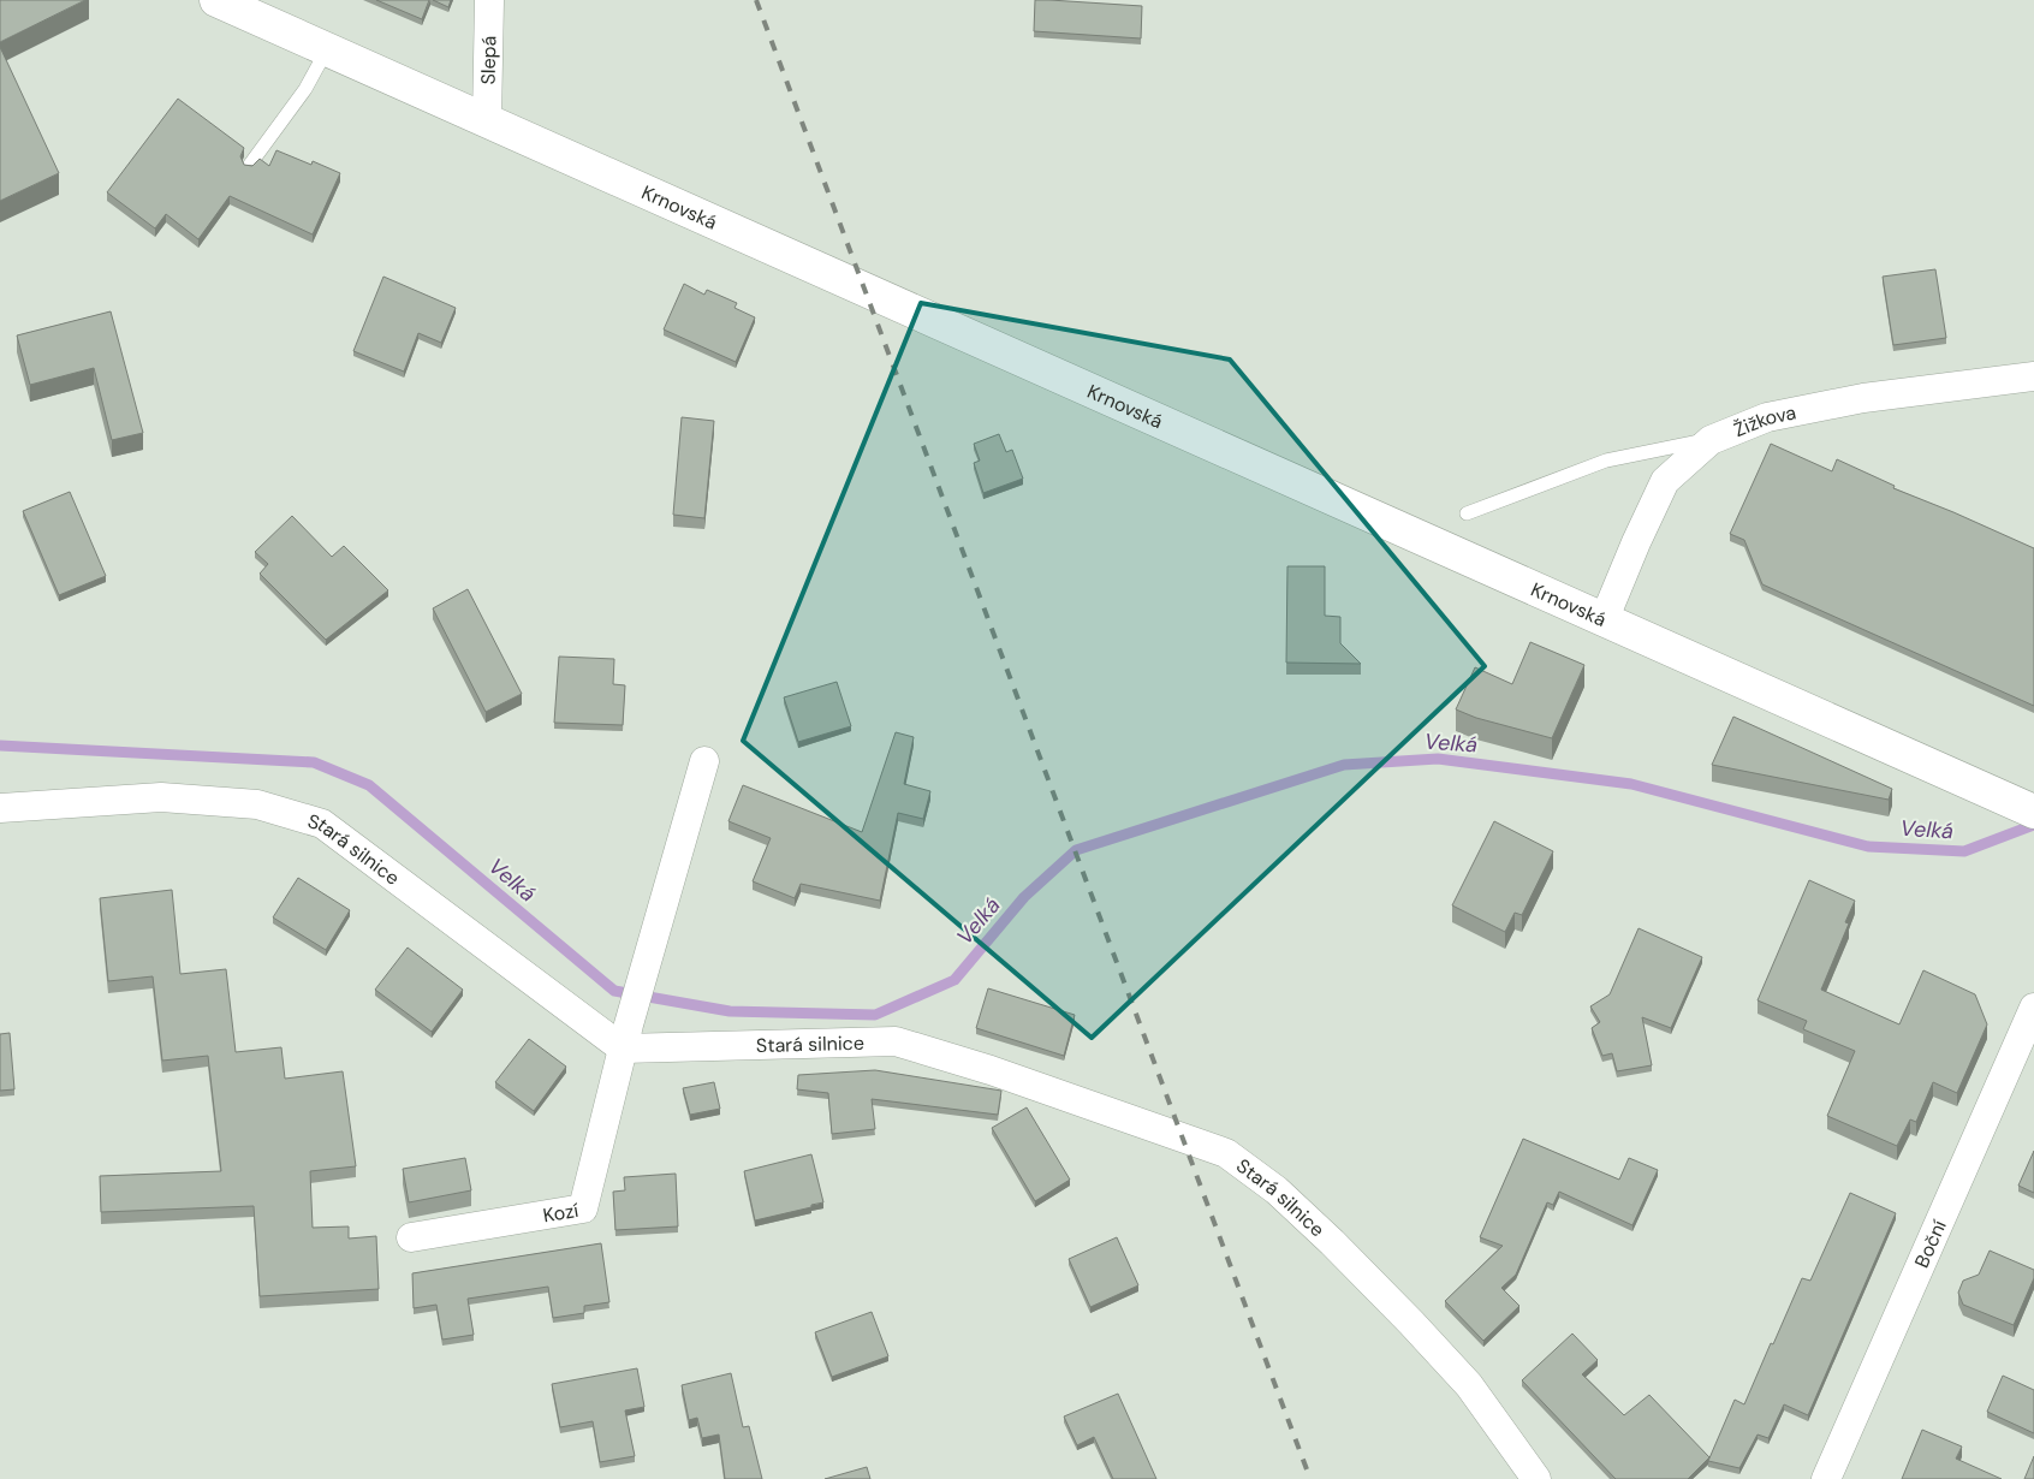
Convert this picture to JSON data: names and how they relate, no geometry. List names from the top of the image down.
{
  "streets": {
    "main road": ["Krnovská"],
    "street": [
      "Slepá",
      "Žižkova",
      "Stará silnice",
      "Kozí",
      "Boční"
    ]
  },
  "crossings": [
    ["Slepá", "Krnovská"],
    ["Krnovská", "Žižkova"],
    ["Stará silnice", "Kozí"]
  ],
  "water": ["Velká"]
}
